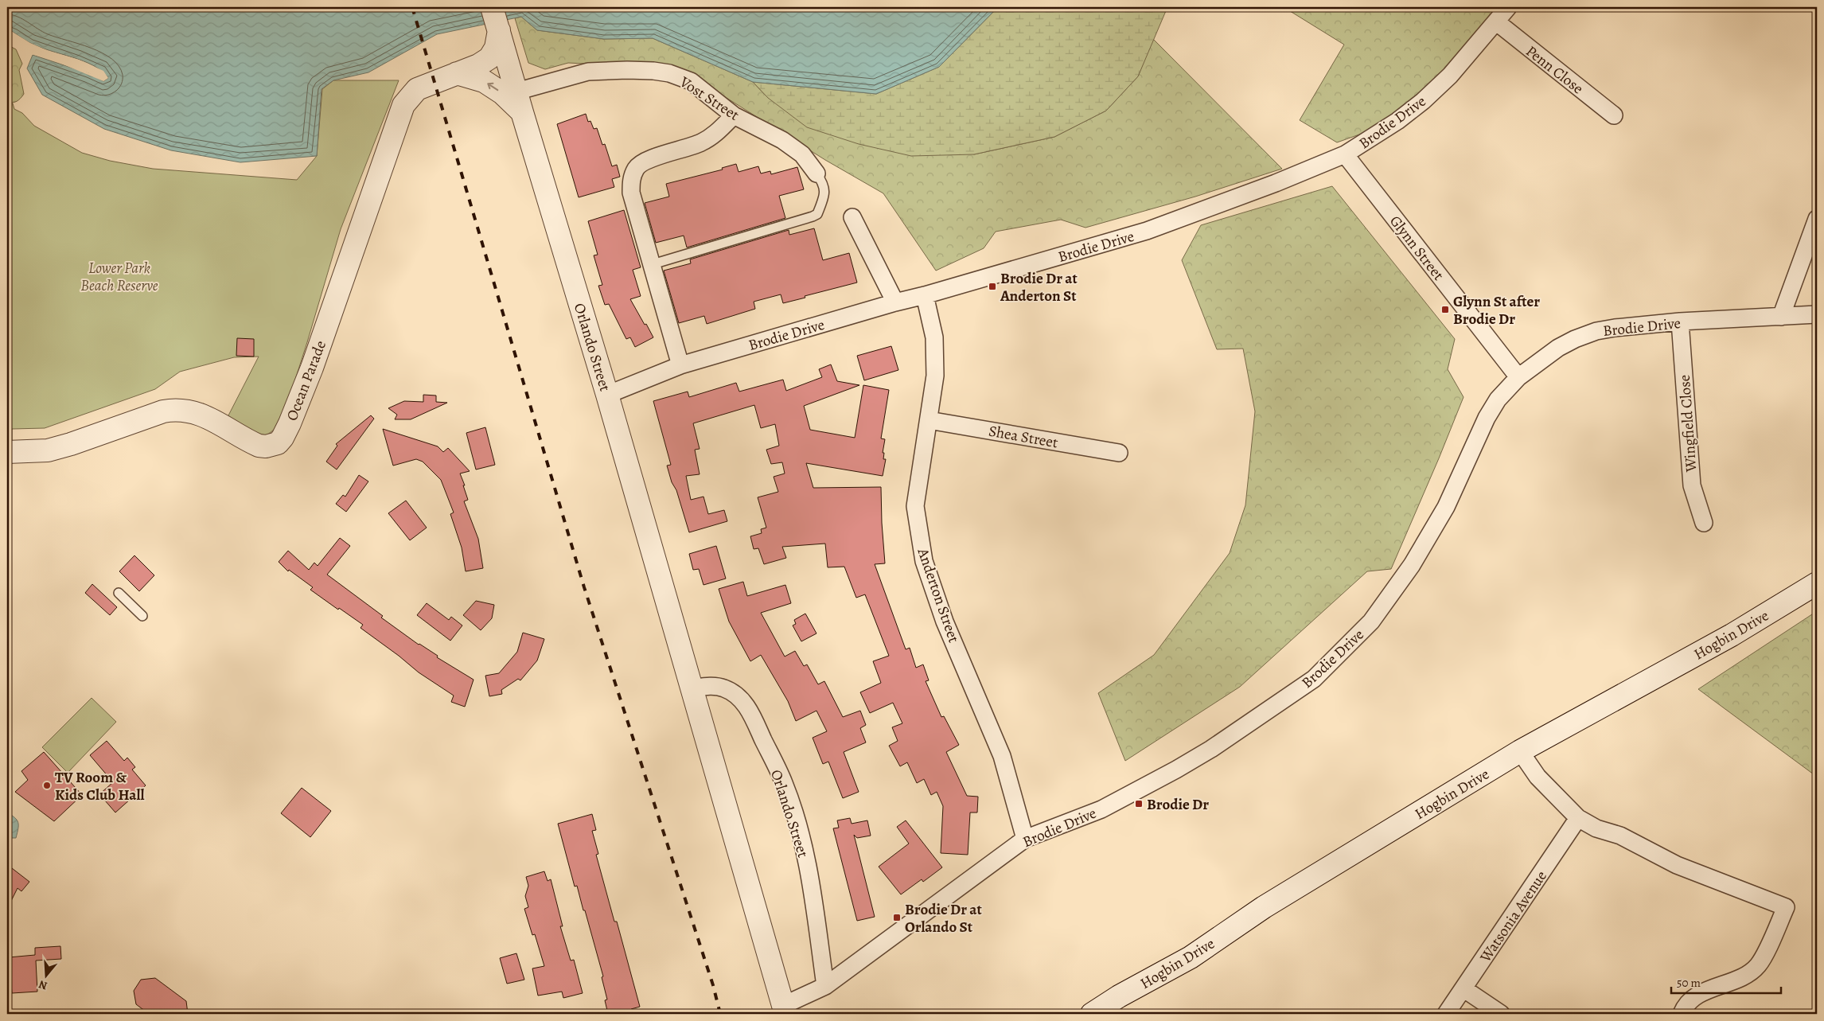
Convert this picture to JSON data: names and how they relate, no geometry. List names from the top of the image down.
{
  "streets": {
    "street": [
      "Penn Close",
      "Vost Street",
      "Brodie Drive",
      "Glynn Street",
      "Orlando Street",
      "Ocean Parade",
      "Wingfield Close",
      "Shea Street",
      "Anderton Street",
      "Hogbin Drive",
      "Watsonia Avenue"
    ]
  },
  "crossings": [
    ["Penn Close", "Brodie Drive"],
    ["Vost Street", "Orlando Street"],
    ["Brodie Drive", "Glynn Street"],
    ["Brodie Drive", "Orlando Street"],
    ["Brodie Drive", "Wingfield Close"],
    ["Brodie Drive", "Anderton Street"],
    ["Orlando Street", "Ocean Parade"],
    ["Shea Street", "Anderton Street"]
  ],
  "parks": ["Lower Park Beach Reserve"],
  "places": {
    "transit": [
      "Brodie Dr at Anderton St",
      "Glynn St after Brodie Dr",
      "Brodie Dr",
      "Brodie Dr at Orlando St"
    ],
    "other": ["TV Room & Kids Club Hall"]
  },
  "scale_bar": "50 m",
  "north": "bottom"
}
